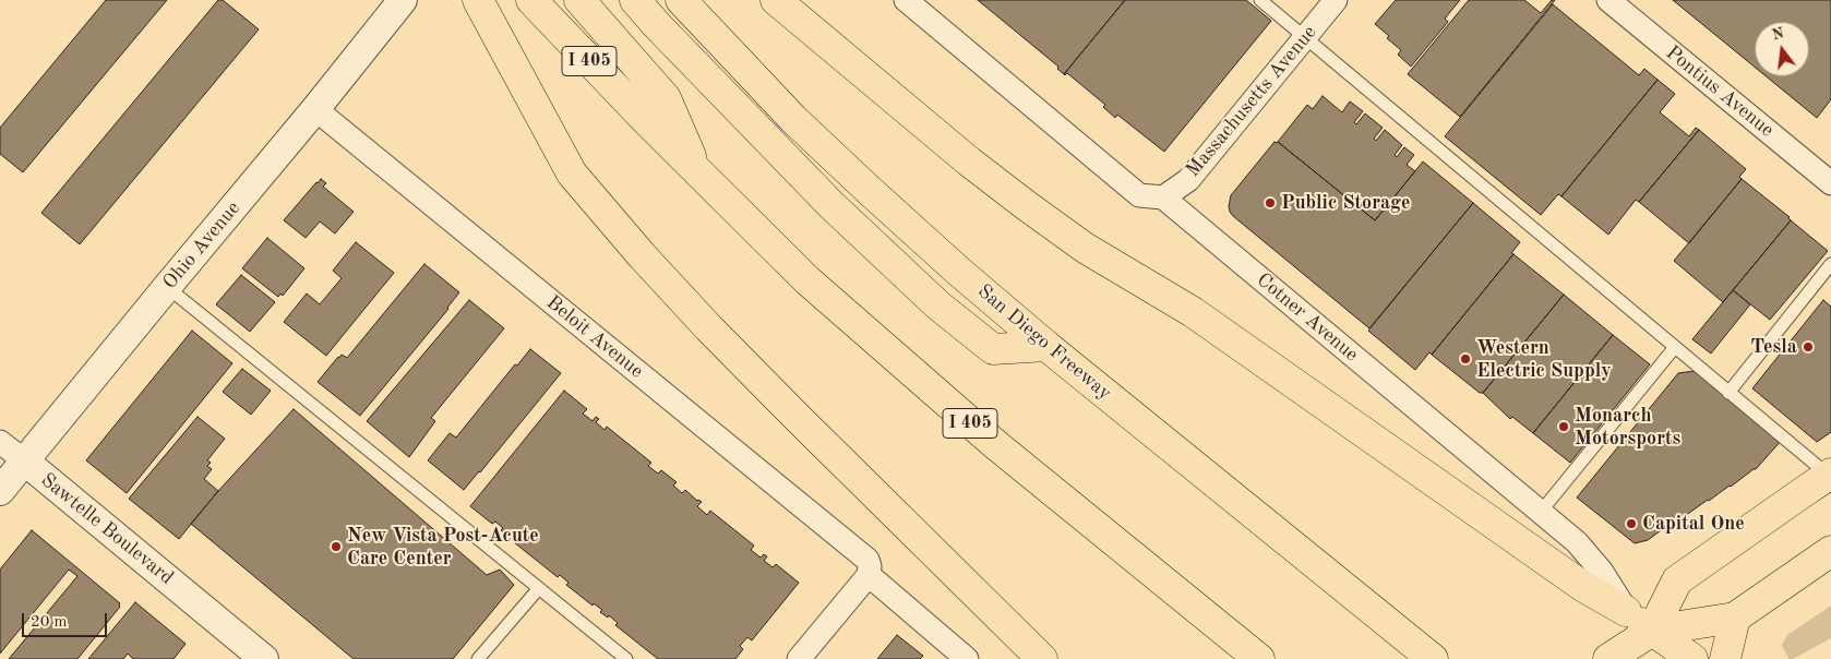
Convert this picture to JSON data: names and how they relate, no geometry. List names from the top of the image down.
{
  "streets": {
    "main road": ["I 405", "Cotner Avenue", "San Diego Freeway"],
    "street": [
      "Pontius Avenue",
      "Massachusetts Avenue",
      "Ohio Avenue",
      "Beloit Avenue",
      "Sawtelle Boulevard"
    ]
  },
  "crossings": [
    ["Massachusetts Avenue", "Cotner Avenue"],
    ["Ohio Avenue", "Beloit Avenue"],
    ["Ohio Avenue", "Sawtelle Boulevard"]
  ],
  "places": [
    "Public Storage",
    "Tesla",
    "Western Electric Supply",
    "Monarch Motorsports",
    "Capital One",
    "New Vista Post-Acute Care Center"
  ],
  "scale_bar": "20 m",
  "north": "top"
}
